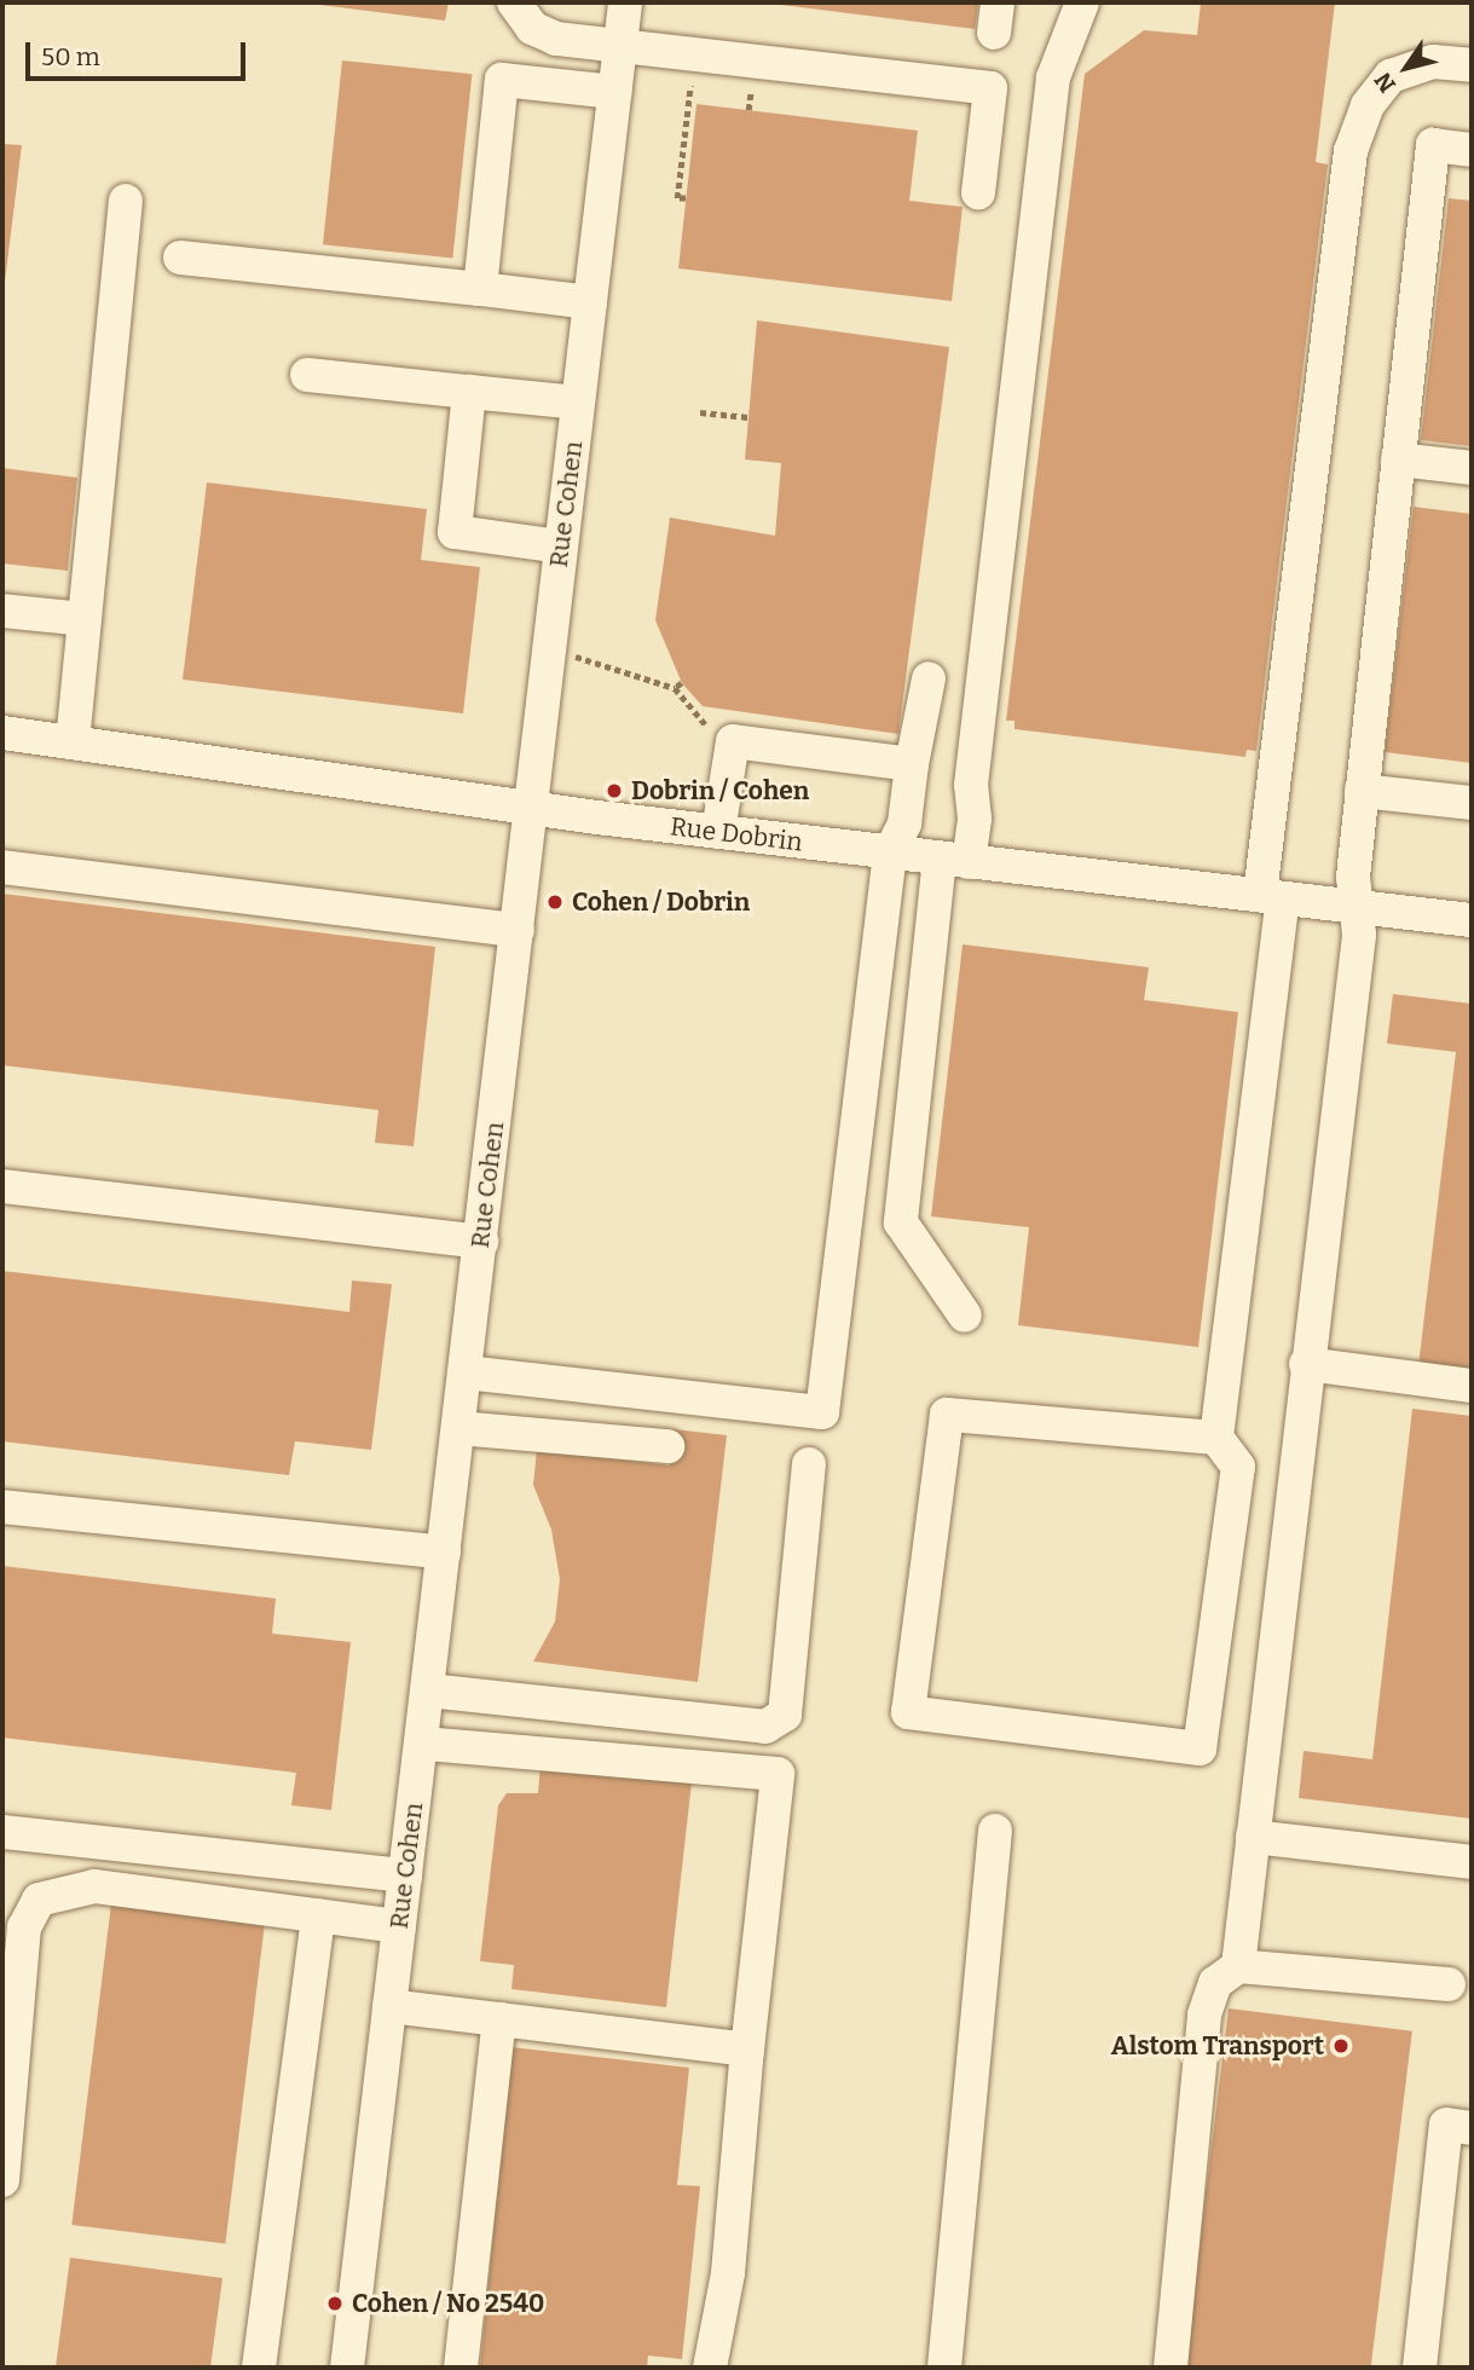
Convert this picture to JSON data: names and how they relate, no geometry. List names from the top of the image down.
{
  "streets": {
    "street": ["Rue Cohen", "Rue Dobrin"]
  },
  "crossings": [
    ["Rue Cohen", "Rue Dobrin"]
  ],
  "places": [
    "Dobrin / Cohen",
    "Cohen / Dobrin",
    "Alstom Transport",
    "Cohen / No 2540"
  ],
  "scale_bar": "50 m",
  "north": "bottom left"
}
